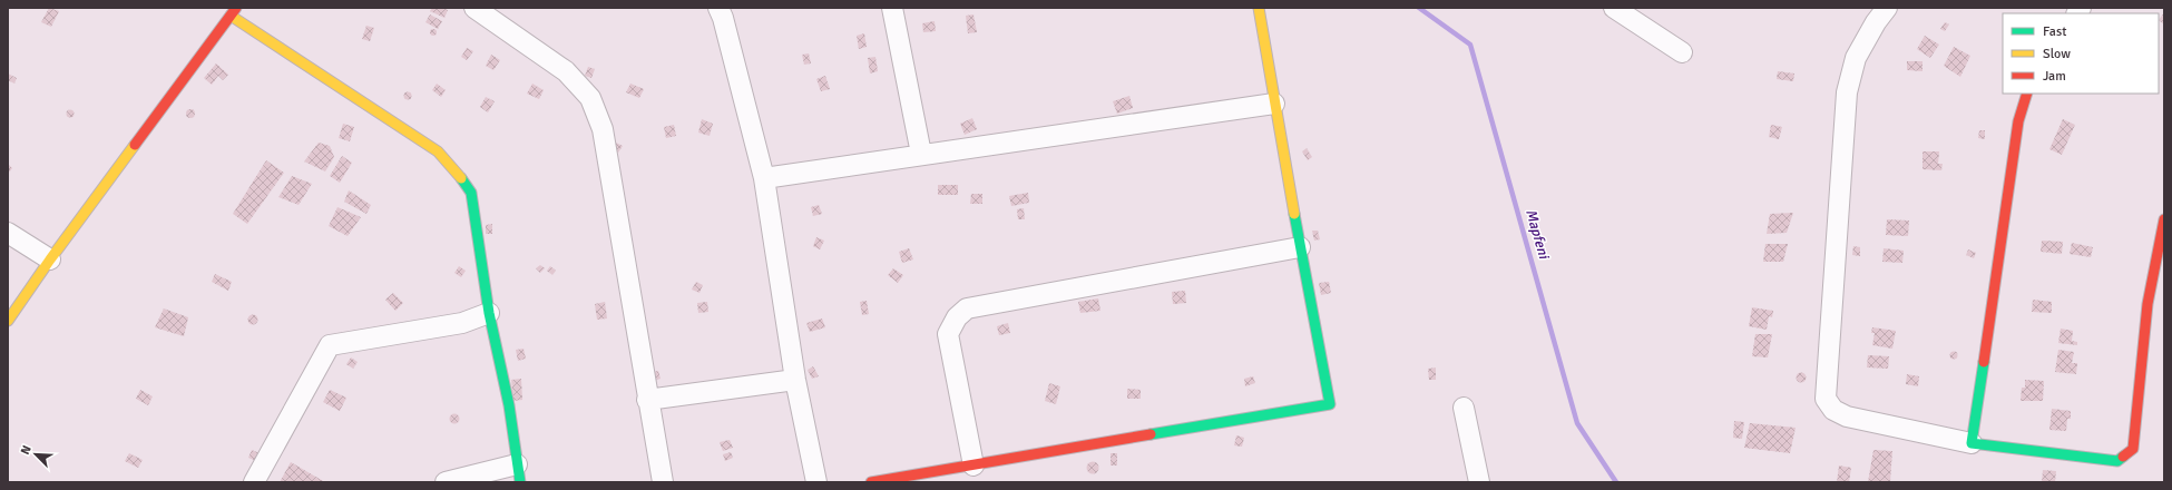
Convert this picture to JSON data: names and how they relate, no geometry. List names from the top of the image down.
{
  "water": ["Mapfeni"],
  "legend": ["Fast", "Slow", "Jam"],
  "north": "top left"
}
